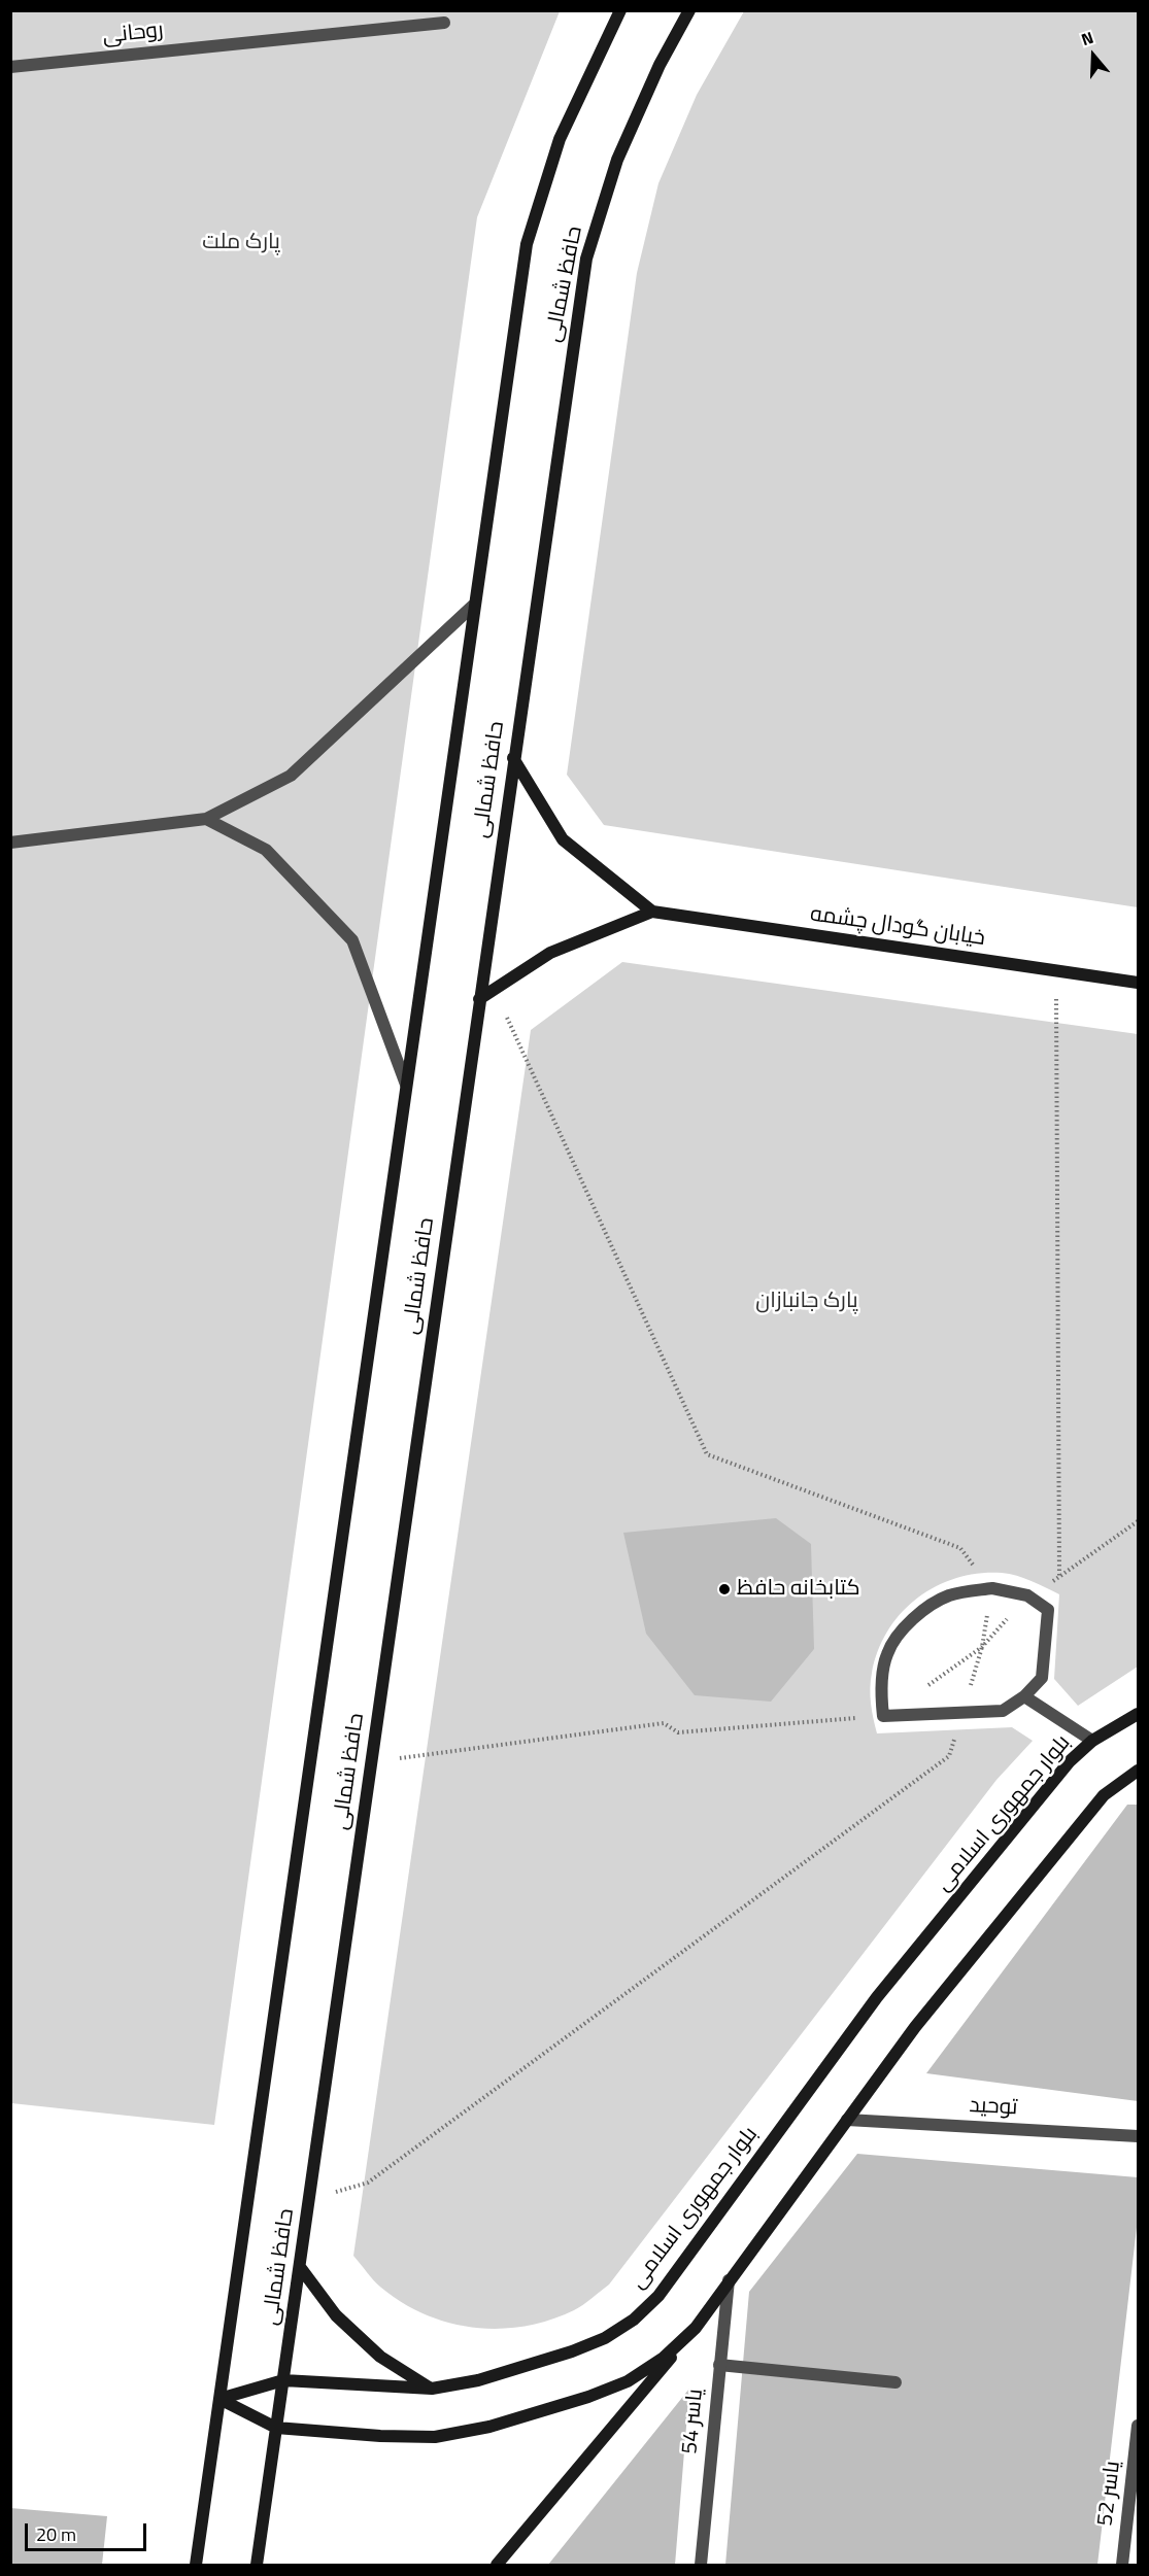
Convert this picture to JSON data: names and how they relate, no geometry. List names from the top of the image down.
{
  "streets": {
    "main road": ["حافظ شمالی", "خیابان گودال چشمه", "بلوار جمهوری اسلامی"],
    "street": [
      "روحانی",
      "توحید",
      "یاسر 54",
      "یاسر 52"
    ]
  },
  "crossings": [
    ["حافظ شمالی", "بلوار جمهوری اسلامی"]
  ],
  "parks": ["پارک ملت", "پارک جانبازان"],
  "places": ["کتابخانه حافظ"],
  "scale_bar": "20 m",
  "north": "top"
}
